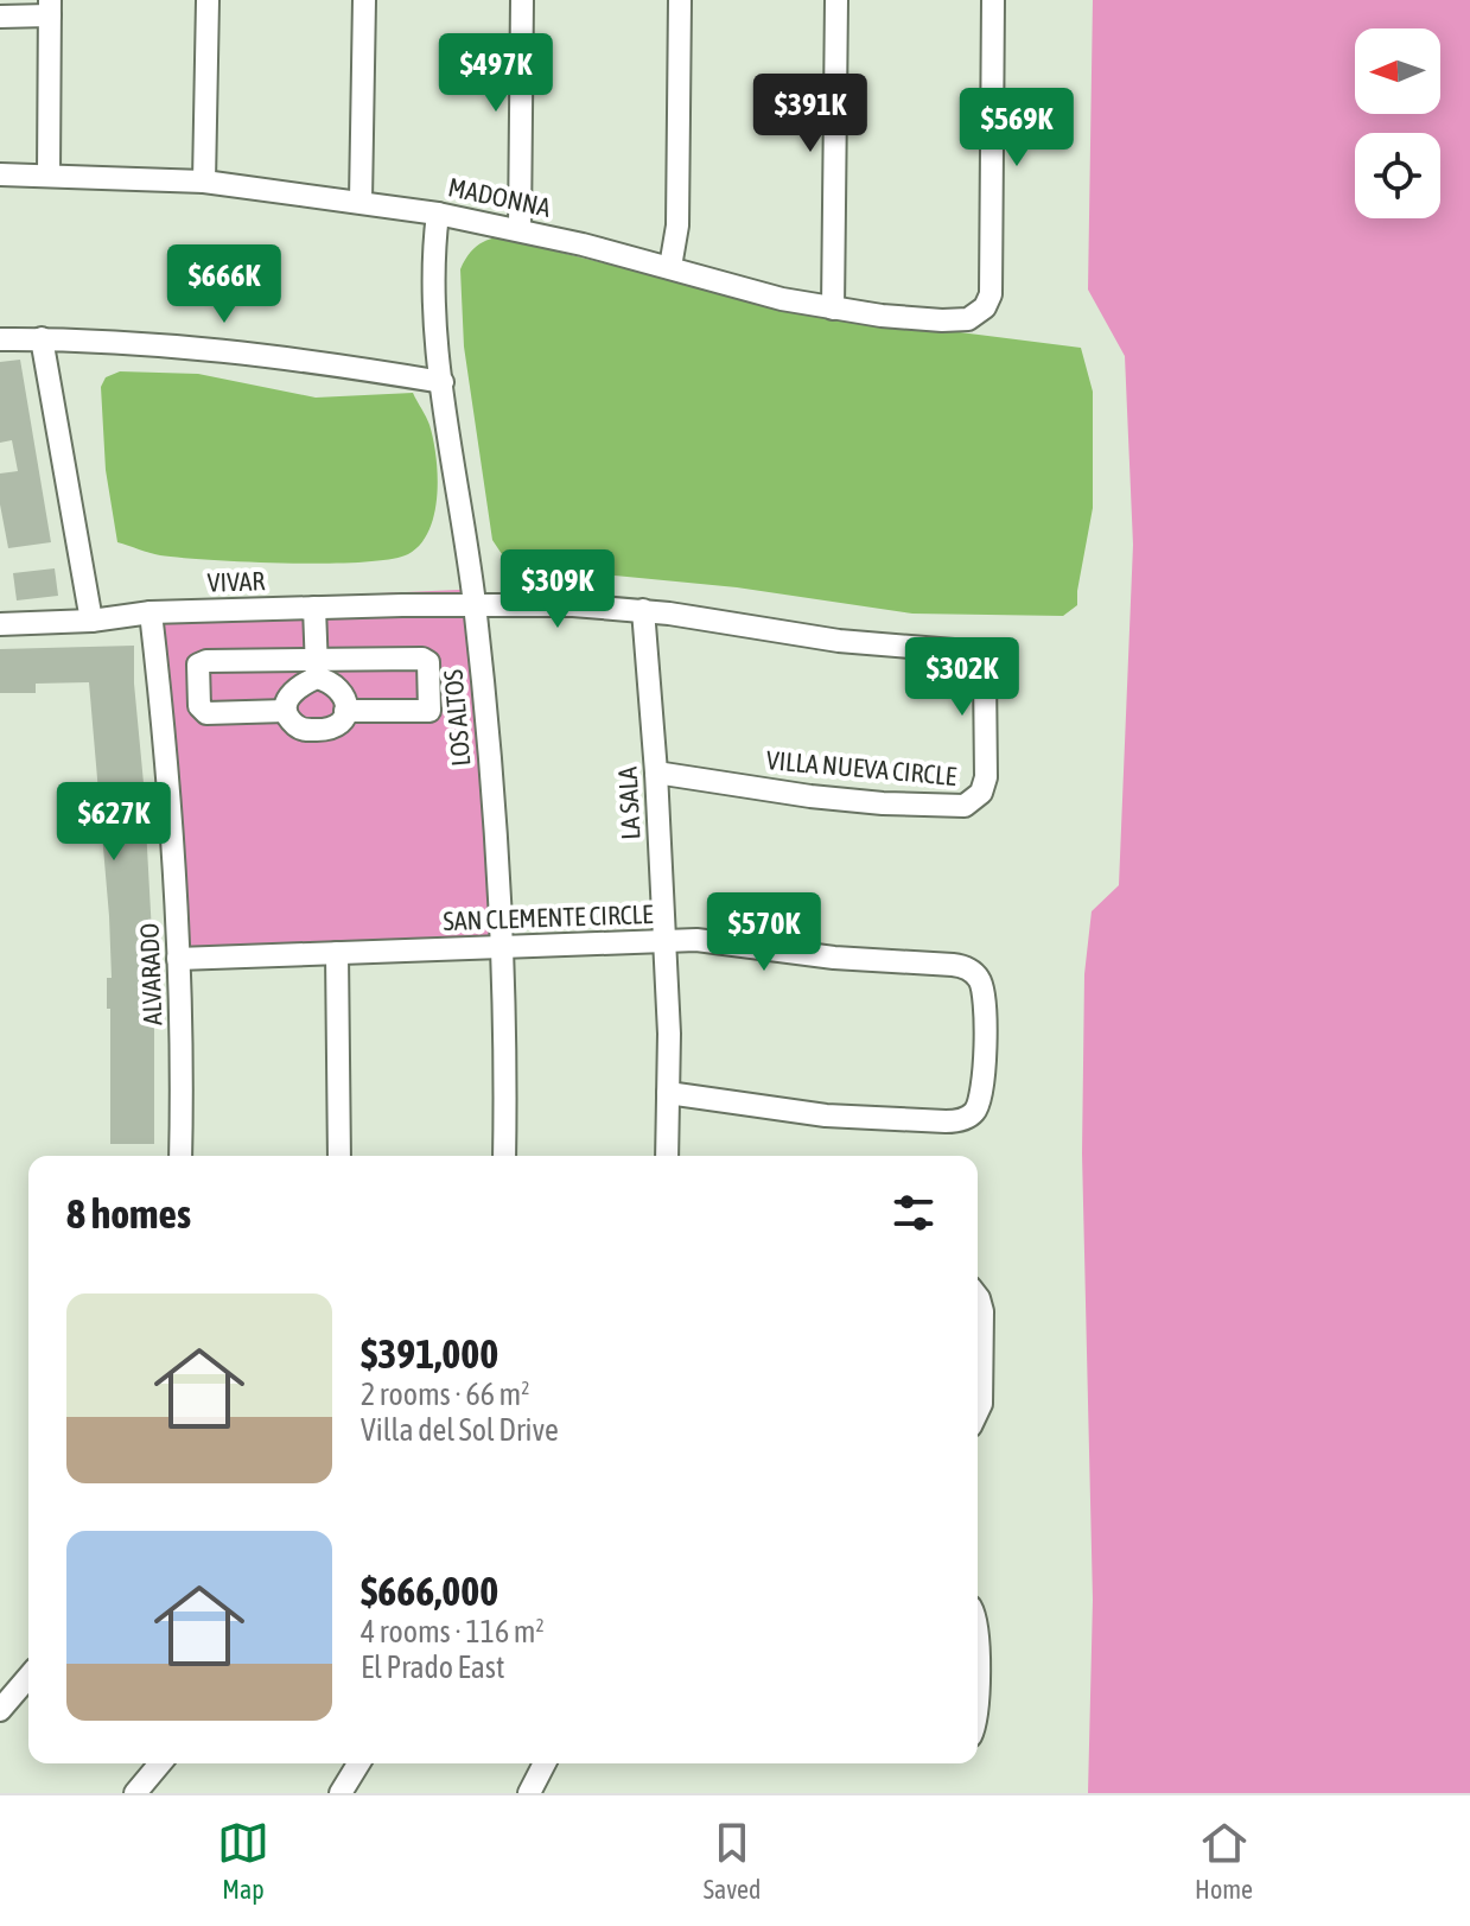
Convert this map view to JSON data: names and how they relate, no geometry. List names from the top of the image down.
{
  "streets": {
    "street": [
      "MADONNA",
      "VIVAR",
      "LOS ALTOS",
      "VILLA NUEVA CIRCLE",
      "LA SALA",
      "SAN CLEMENTE CIRCLE",
      "ALVARADO"
    ]
  },
  "crossings": [
    ["MADONNA", "LOS ALTOS"],
    ["VIVAR", "LOS ALTOS"],
    ["VIVAR", "ALVARADO"],
    ["LOS ALTOS", "SAN CLEMENTE CIRCLE"],
    ["VILLA NUEVA CIRCLE", "LA SALA"],
    ["LA SALA", "SAN CLEMENTE CIRCLE"],
    ["SAN CLEMENTE CIRCLE", "ALVARADO"]
  ],
  "north": "left",
  "page": {
    "price": [
      "$497K",
      "$391K",
      "$569K",
      "$666K",
      "$309K",
      "$302K",
      "$627K",
      "$570K"
    ],
    "heading": "8 homes",
    "list": [
      {
        "name": "$391,000",
        "note": "2 rooms · 66 m² · Villa del Sol Drive"
      },
      {
        "name": "$666,000",
        "note": "4 rooms · 116 m² · El Prado East"
      }
    ],
    "tabs": ["Map", "Saved", "Home"]
  }
}
